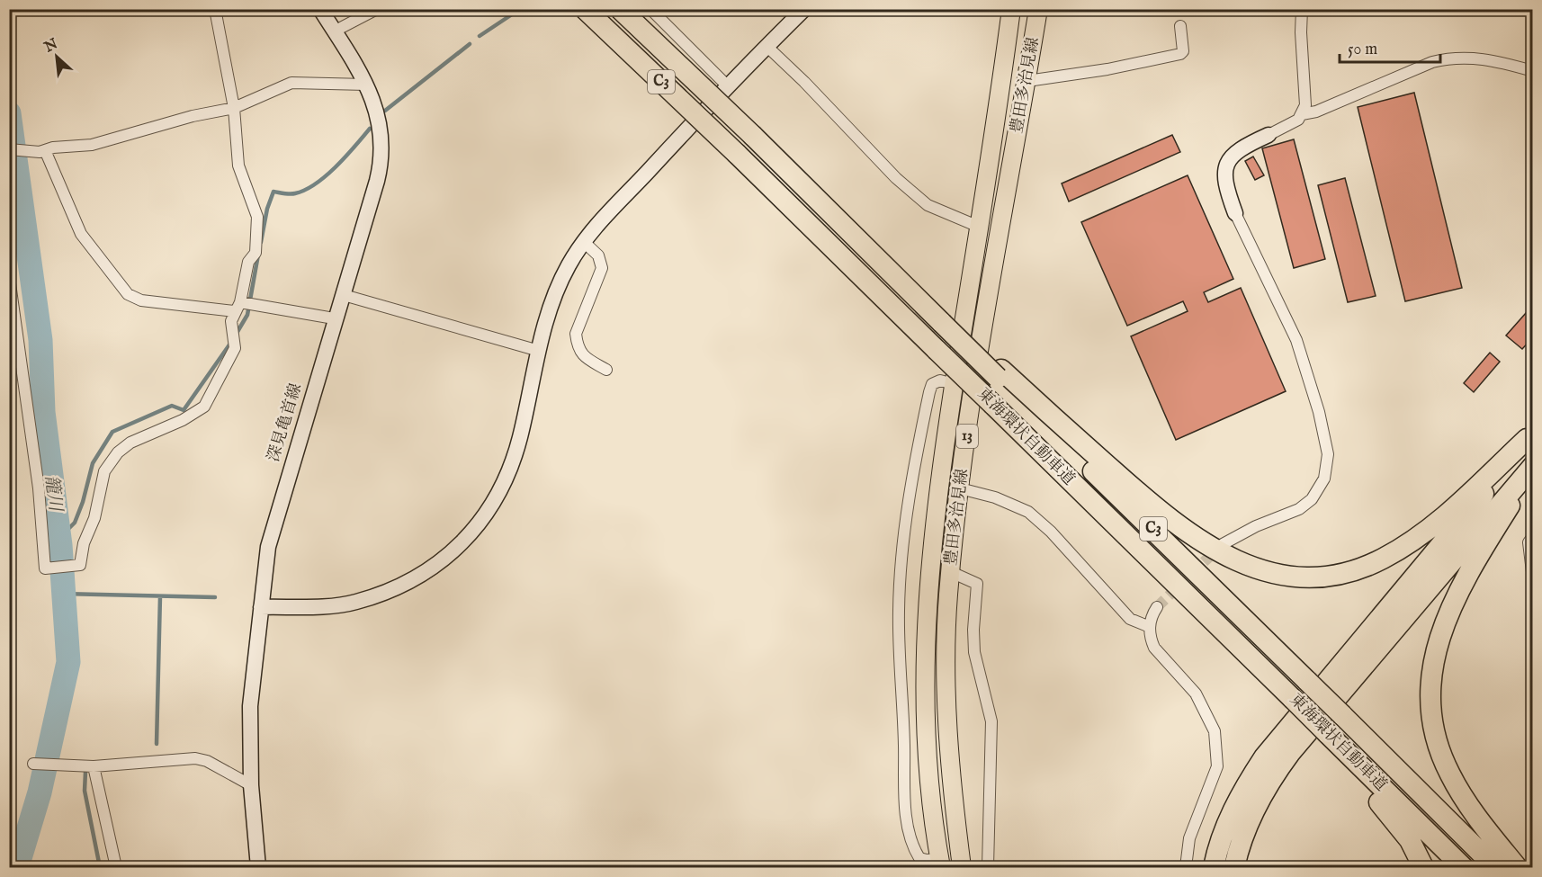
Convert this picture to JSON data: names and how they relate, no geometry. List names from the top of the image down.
{
  "streets": {
    "highway": ["C3", "東海環状自動車道"],
    "main road": ["豊田多治見線", "13"],
    "street": ["深見亀首線"]
  },
  "water": ["籠川"],
  "scale_bar": "50 m",
  "north": "top left"
}
